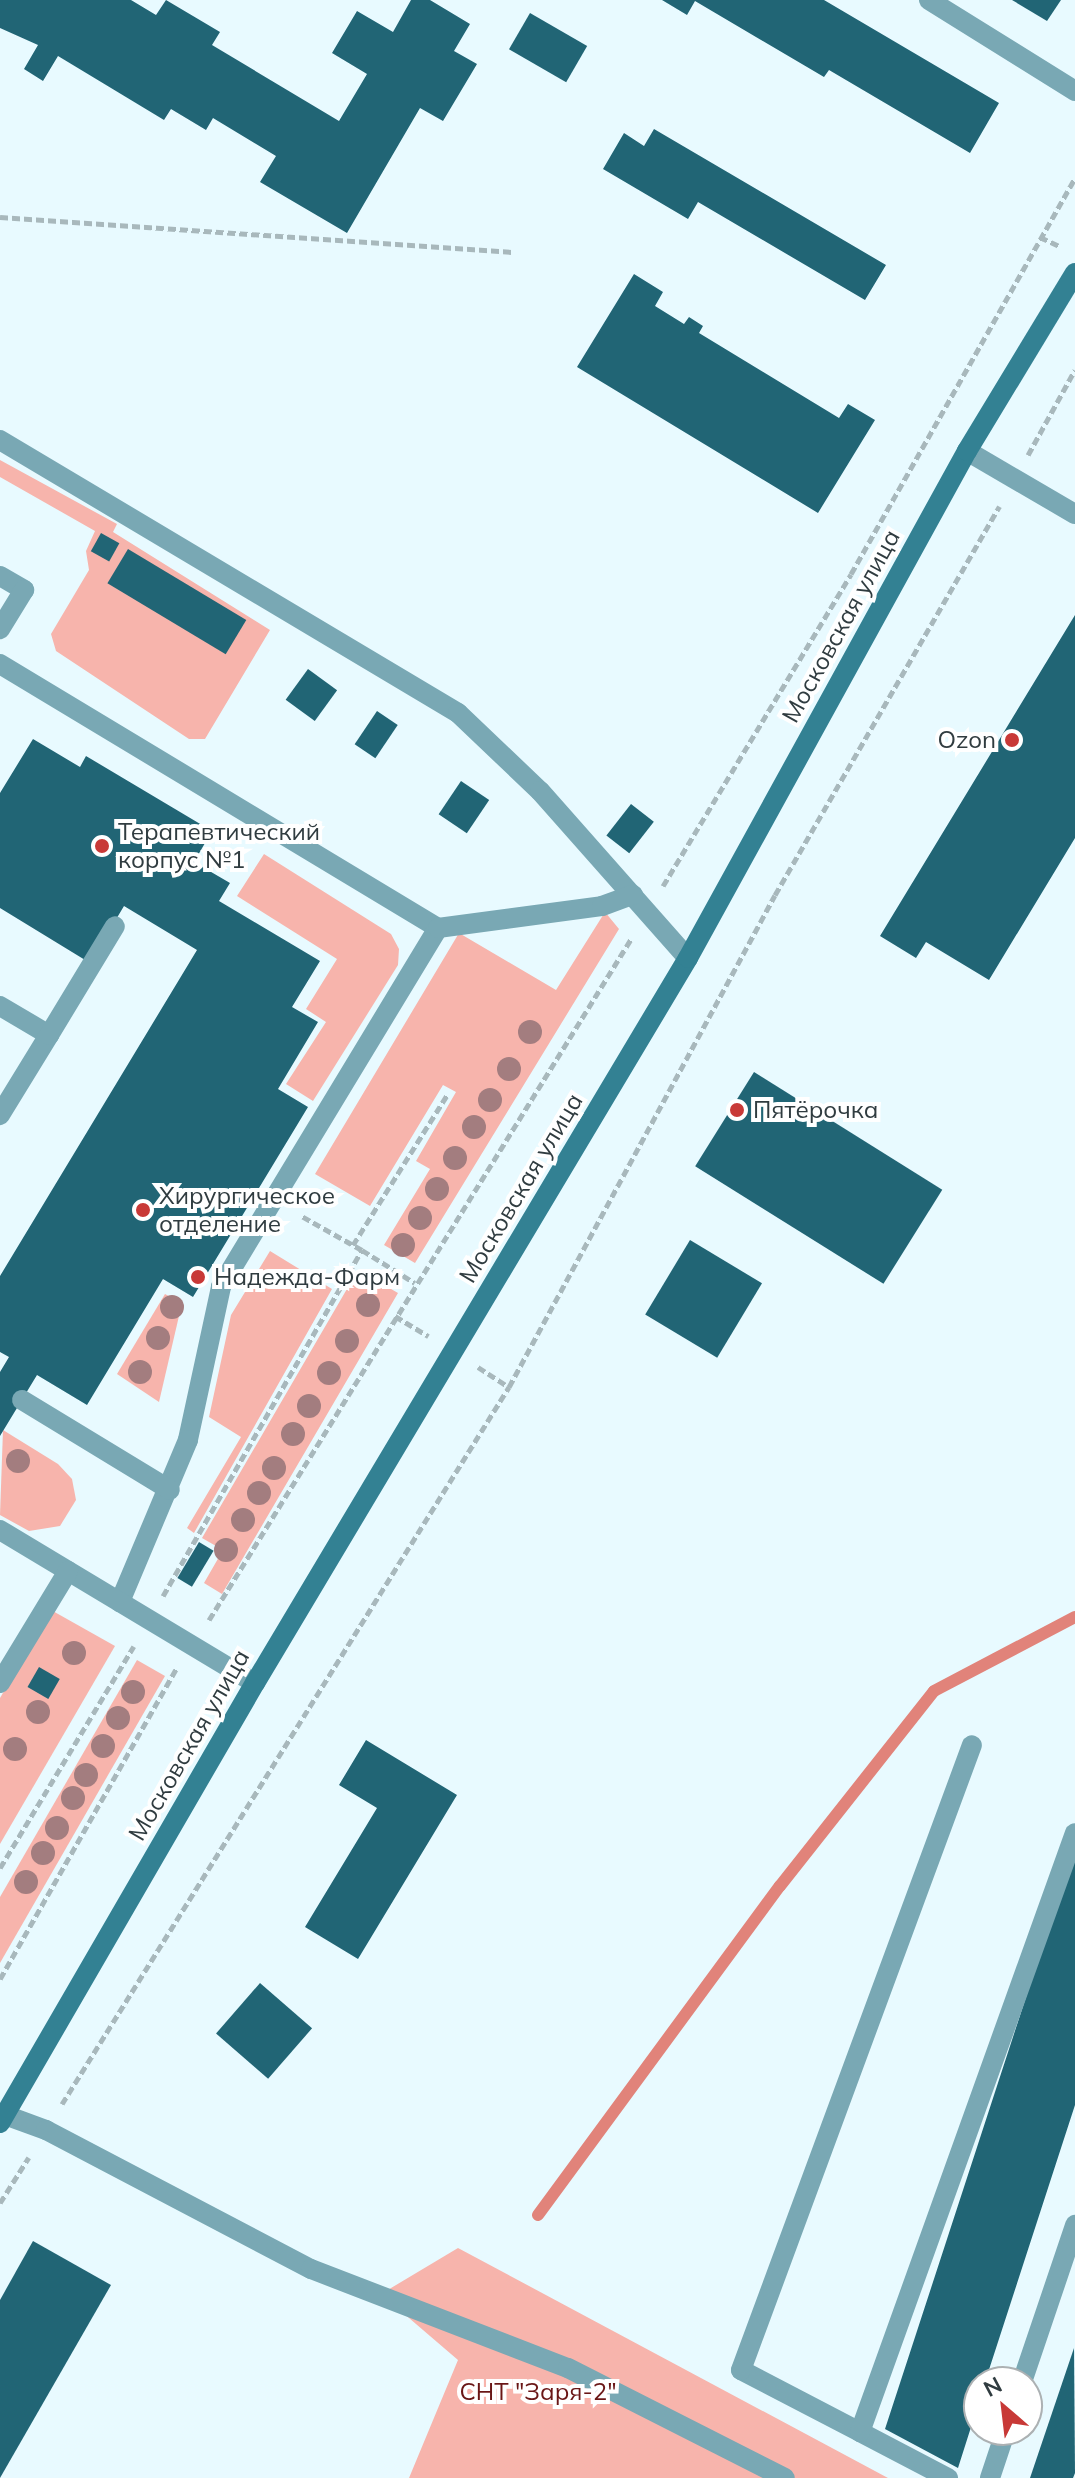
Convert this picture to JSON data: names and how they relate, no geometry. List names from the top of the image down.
{
  "streets": {
    "main road": ["Московская улица"]
  },
  "parks": ["СНТ \"Заря-2\""],
  "places": [
    "Ozon",
    "Терапевтический корпус №1",
    "Пятёрочка",
    "Хирургическое отделение",
    "Надежда-Фарм"
  ],
  "north": "top left"
}
